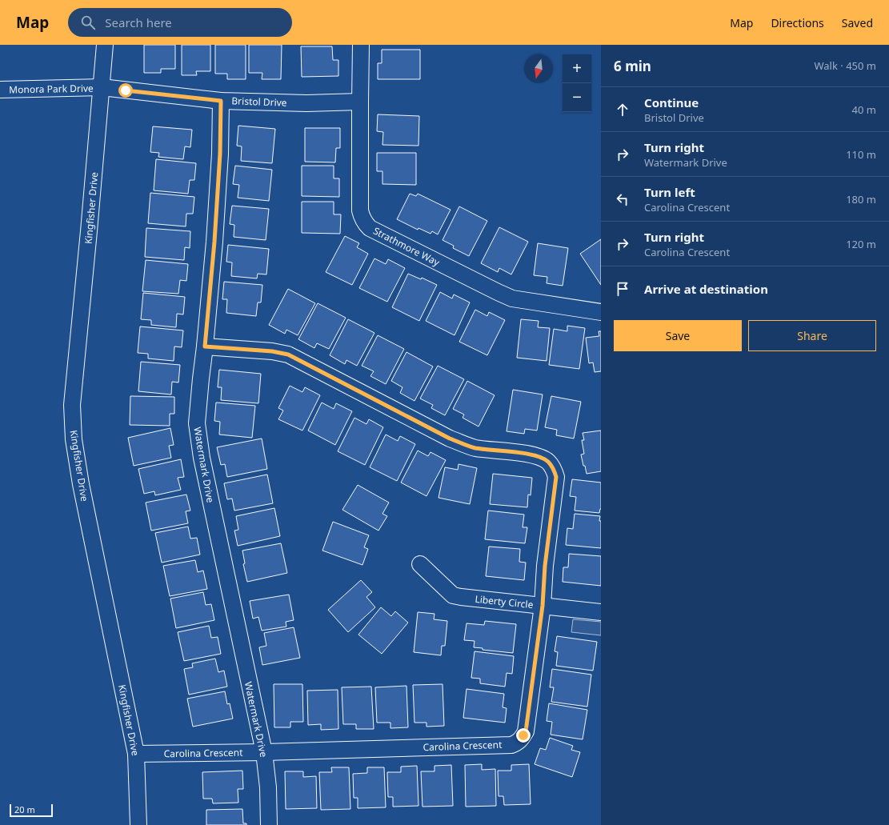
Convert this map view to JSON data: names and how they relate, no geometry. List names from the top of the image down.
{
  "streets": {
    "street": [
      "Monora Park Drive",
      "Bristol Drive",
      "Kingfisher Drive",
      "Strathmore Way",
      "Watermark Drive",
      "Liberty Circle",
      "Carolina Crescent"
    ]
  },
  "crossings": [
    ["Monora Park Drive", "Bristol Drive"],
    ["Monora Park Drive", "Kingfisher Drive"],
    ["Bristol Drive", "Kingfisher Drive"],
    ["Bristol Drive", "Strathmore Way"],
    ["Bristol Drive", "Watermark Drive"],
    ["Kingfisher Drive", "Carolina Crescent"],
    ["Watermark Drive", "Carolina Crescent"],
    ["Liberty Circle", "Carolina Crescent"]
  ],
  "scale_bar": "20 m",
  "north": "bottom",
  "page": {
    "header": "Map",
    "search": "Search here",
    "nav": ["Map", "Directions", "Saved"],
    "heading": ["6 min", "Walk · 450 m"],
    "map_buttons": ["+", "−"],
    "list": [
      ["Continue", "Bristol Drive", "40 m"],
      ["Turn right", "Watermark Drive", "110 m"],
      ["Turn left", "Carolina Crescent", "180 m"],
      ["Turn right", "Carolina Crescent", "120 m"],
      "Arrive at destination"
    ],
    "buttons": ["Save", "Share"],
    "scale": "20 m"
  }
}
